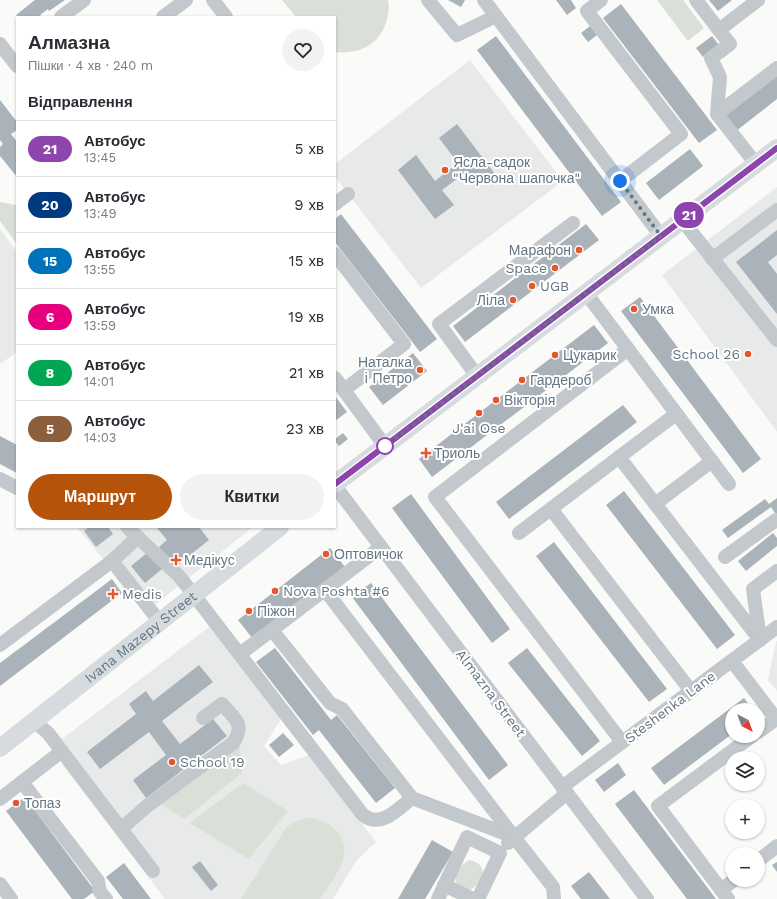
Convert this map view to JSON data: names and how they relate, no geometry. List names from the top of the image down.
{
  "streets": {
    "main road": ["Ivana Mazepy Street"],
    "street": ["Almazna Street", "Steshenka Lane"]
  },
  "crossings": [
    ["Almazna Street", "Steshenka Lane"]
  ],
  "places": {
    "other": [
      "Ясла-садок \"Червона шапочка\"",
      "Марафон",
      "Space",
      "UGB",
      "Ліла",
      "Умка",
      "School 26",
      "Цукарик",
      "Наталка і Петро",
      "Гардероб",
      "Вікторія",
      "J'ai Ose",
      "Оптовичок",
      "Nova Poshta #6",
      "Піжон",
      "School 19",
      "Топаз"
    ],
    "health": ["Триоль", "Медікус", "Medis"]
  },
  "lines": ["bus line 21"],
  "north": "bottom right",
  "page": {
    "on_map": "21",
    "heading": [
      ["Алмазна", "Пішки · 4 хв · 240 m"],
      "Відправлення"
    ],
    "list": [
      {
        "mark": "21",
        "name": "Автобус",
        "note": "13:45",
        "value": "5 хв"
      },
      {
        "mark": "20",
        "name": "Автобус",
        "note": "13:49",
        "value": "9 хв"
      },
      {
        "mark": "15",
        "name": "Автобус",
        "note": "13:55",
        "value": "15 хв"
      },
      {
        "mark": "6",
        "name": "Автобус",
        "note": "13:59",
        "value": "19 хв"
      },
      {
        "mark": "8",
        "name": "Автобус",
        "note": "14:01",
        "value": "21 хв"
      },
      {
        "mark": "5",
        "name": "Автобус",
        "note": "14:03",
        "value": "23 хв"
      }
    ],
    "buttons": ["Маршрут", "Квитки"],
    "map_buttons": ["+", "−"]
  }
}
